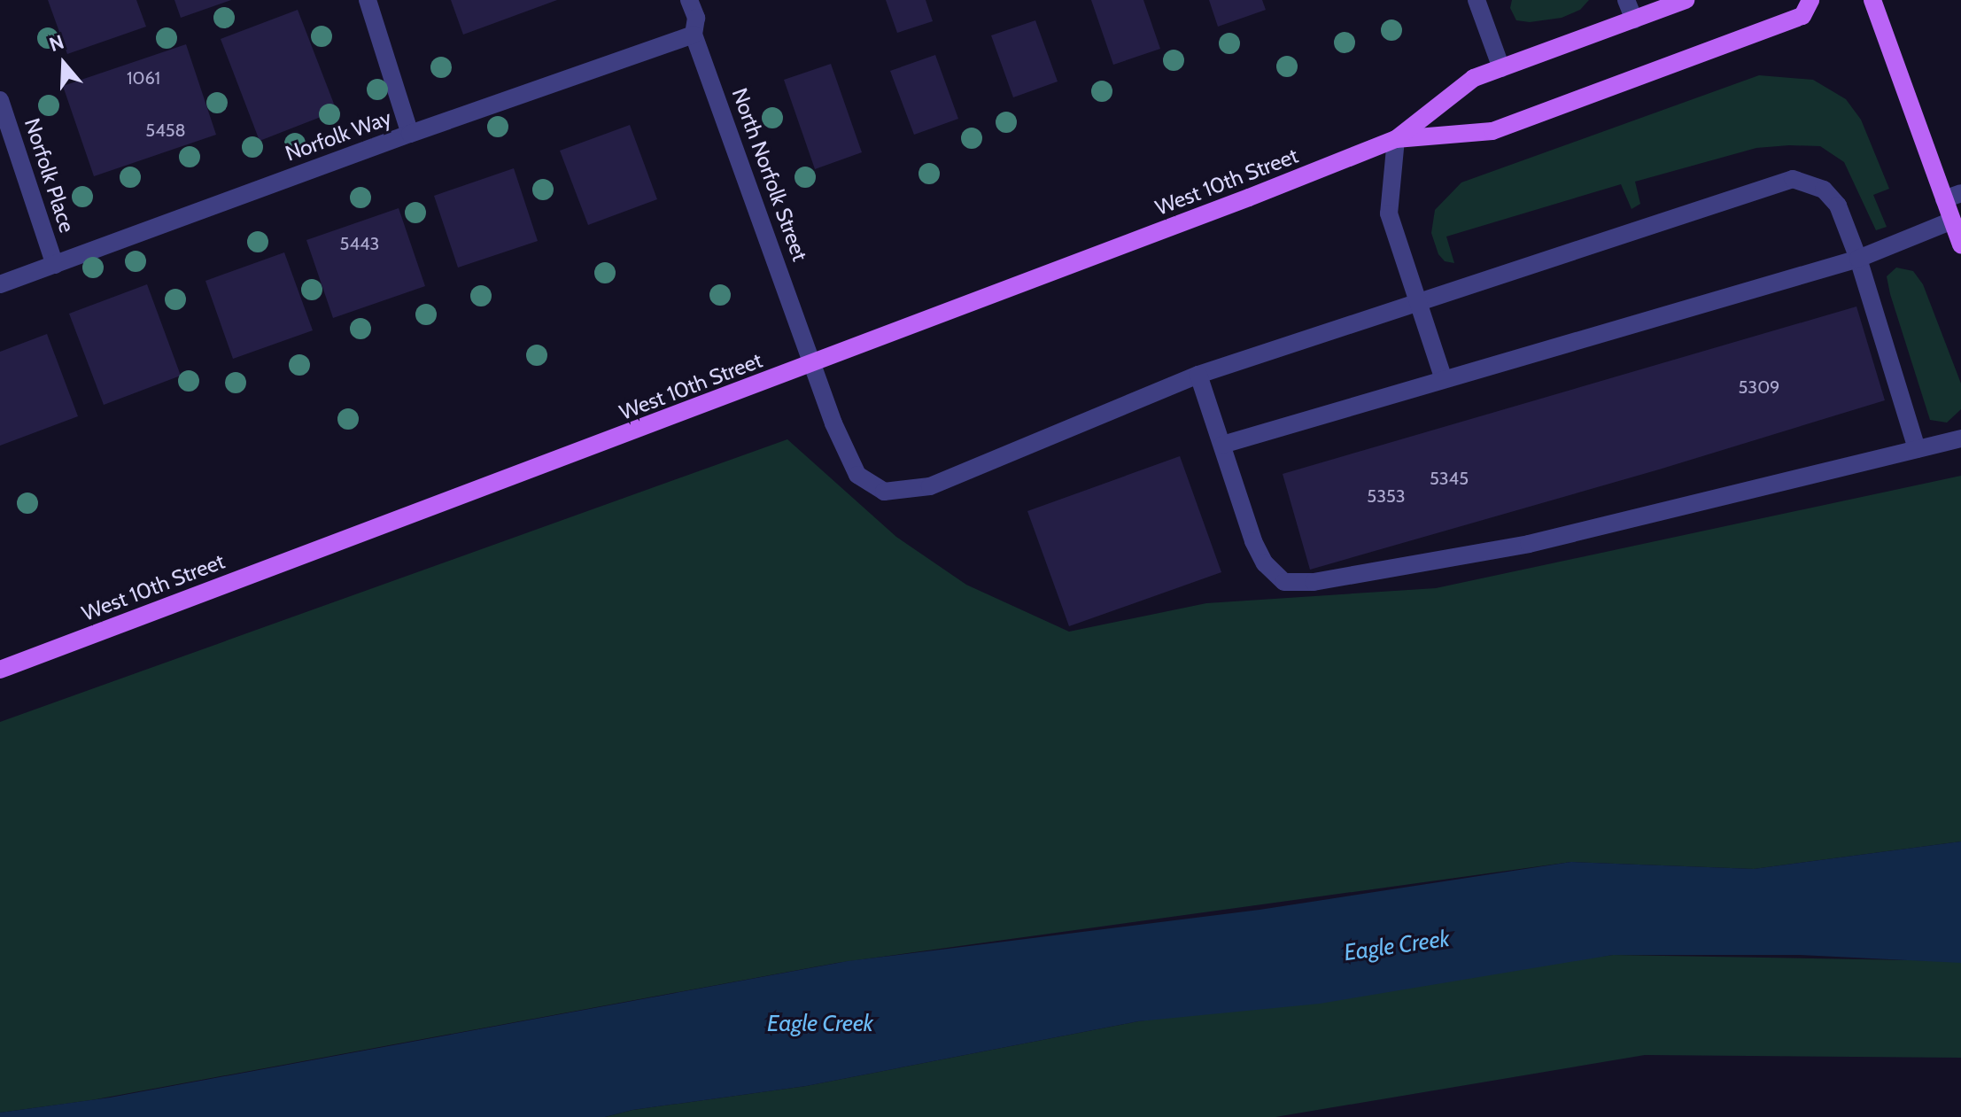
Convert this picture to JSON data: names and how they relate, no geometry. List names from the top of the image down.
{
  "streets": {
    "main road": ["West 10th Street"],
    "street": ["Norfolk Way", "North Norfolk Street", "Norfolk Place"]
  },
  "crossings": [
    ["Norfolk Way", "North Norfolk Street"],
    ["Norfolk Way", "Norfolk Place"],
    ["North Norfolk Street", "West 10th Street"]
  ],
  "water": ["Eagle Creek"],
  "house_numbers": [
    "1061",
    "5458",
    "5443",
    "5309",
    "5345",
    "5353"
  ],
  "north": "top"
}
